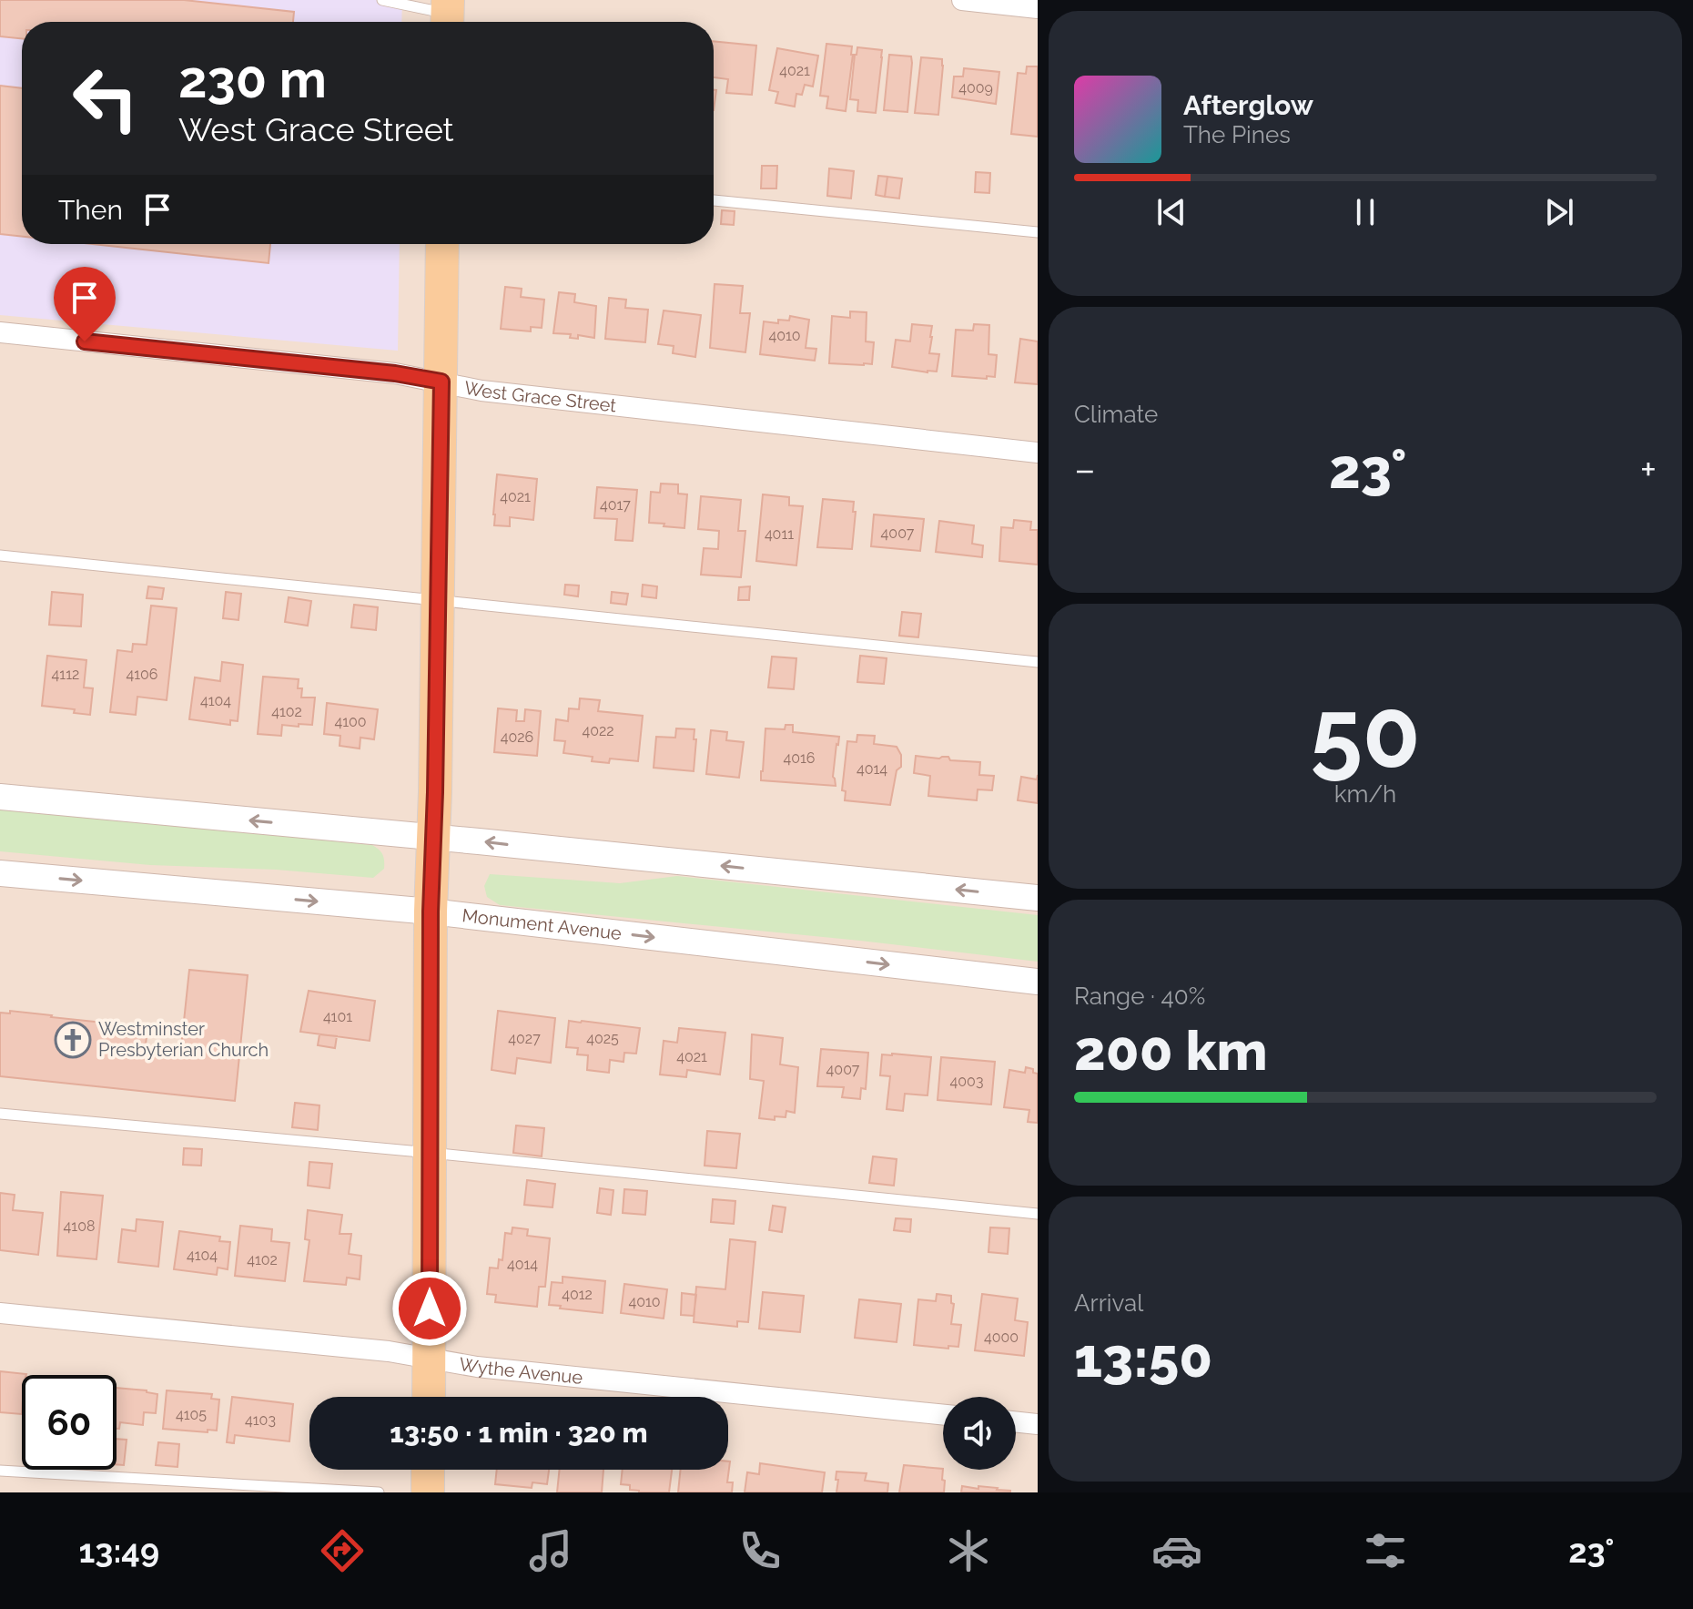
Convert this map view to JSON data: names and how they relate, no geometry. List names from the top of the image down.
{
  "streets": {
    "street": ["West Grace Street", "Monument Avenue", "Wythe Avenue"]
  },
  "places": {
    "church": ["Westminster Presbyterian Church"]
  },
  "house_numbers": [
    "4021",
    "4009",
    "4010",
    "4021",
    "4017",
    "4007",
    "4011",
    "4112",
    "4106",
    "4104",
    "4102",
    "4100",
    "4022",
    "4026",
    "4016",
    "4014",
    "4101",
    "4027",
    "4025",
    "4021",
    "4007",
    "4003",
    "4108",
    "4104",
    "4102",
    "4014",
    "4012",
    "4010",
    "4000",
    "4105",
    "4103"
  ],
  "page": {
    "turn": ["230 m", "West Grace Street"],
    "song": ["Afterglow", "The Pines"],
    "then": "Then",
    "tile": [
      "Climate",
      ["50", "km/h"],
      ["Range · 40%", "200 km"],
      ["Arrival", "13:50"]
    ],
    "heat": ["−", "23°", "+"],
    "limit": "60",
    "trip": "13:50 · 1 min · 320 m",
    "tabs": ["13:49", "23°"]
  }
}
